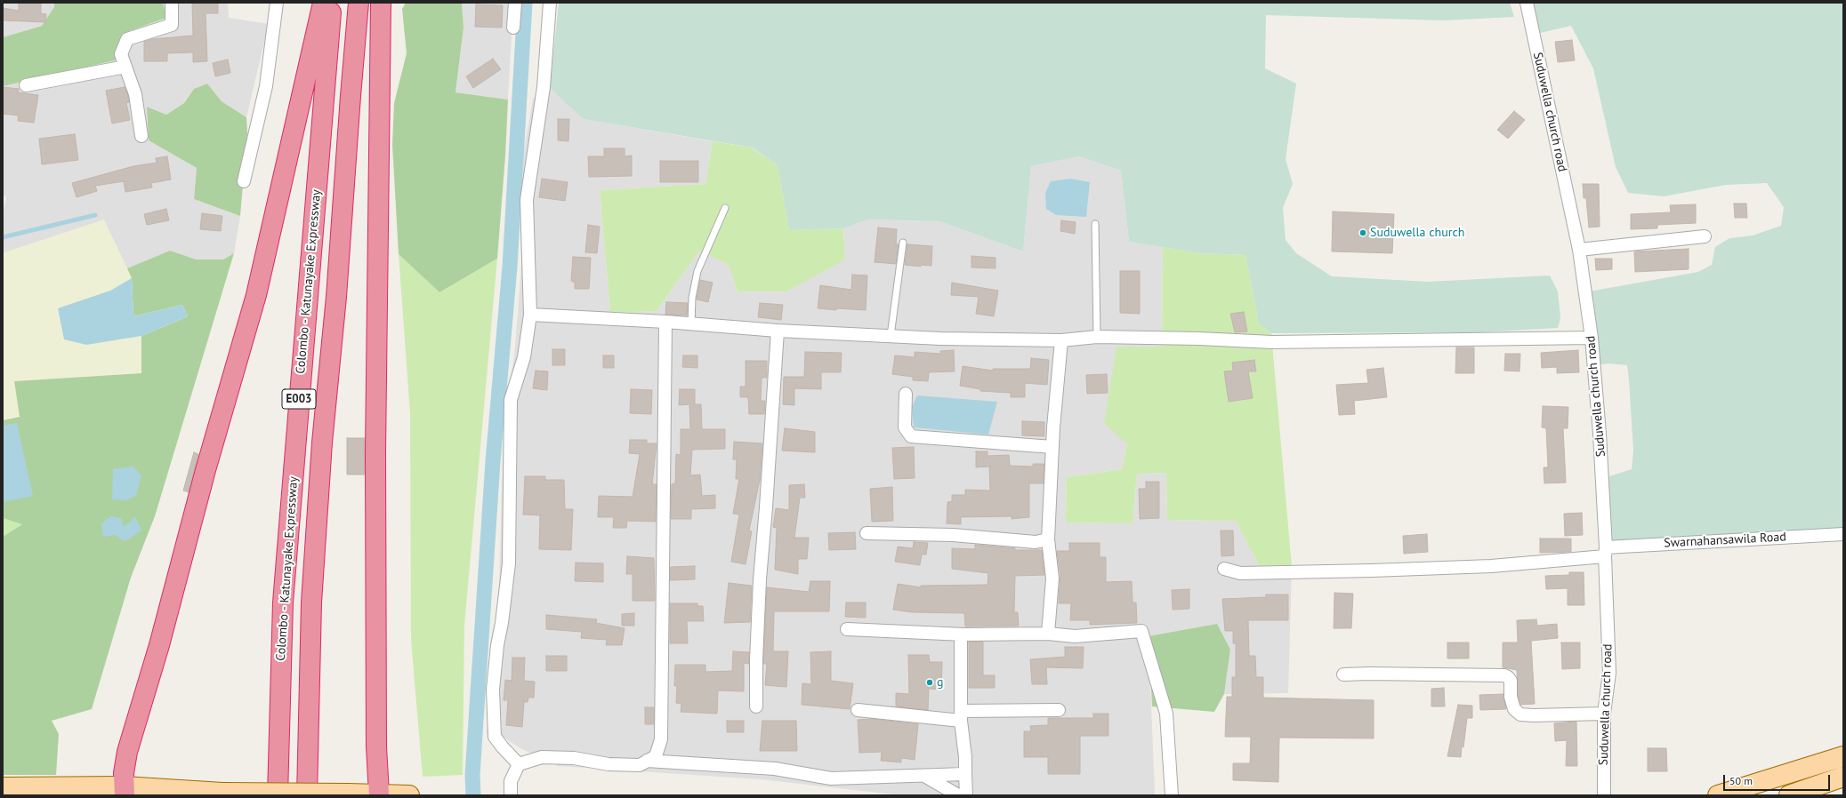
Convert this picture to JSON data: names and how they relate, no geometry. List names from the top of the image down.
{
  "streets": {
    "highway": ["Colombo - Katunayake Expressway", "E003"],
    "street": ["Suduwella church road", "Swarnahansawila Road"]
  },
  "crossings": [
    ["Suduwella church road", "Swarnahansawila Road"]
  ],
  "places": ["Suduwella church", "g"],
  "scale_bar": "50 m"
}
